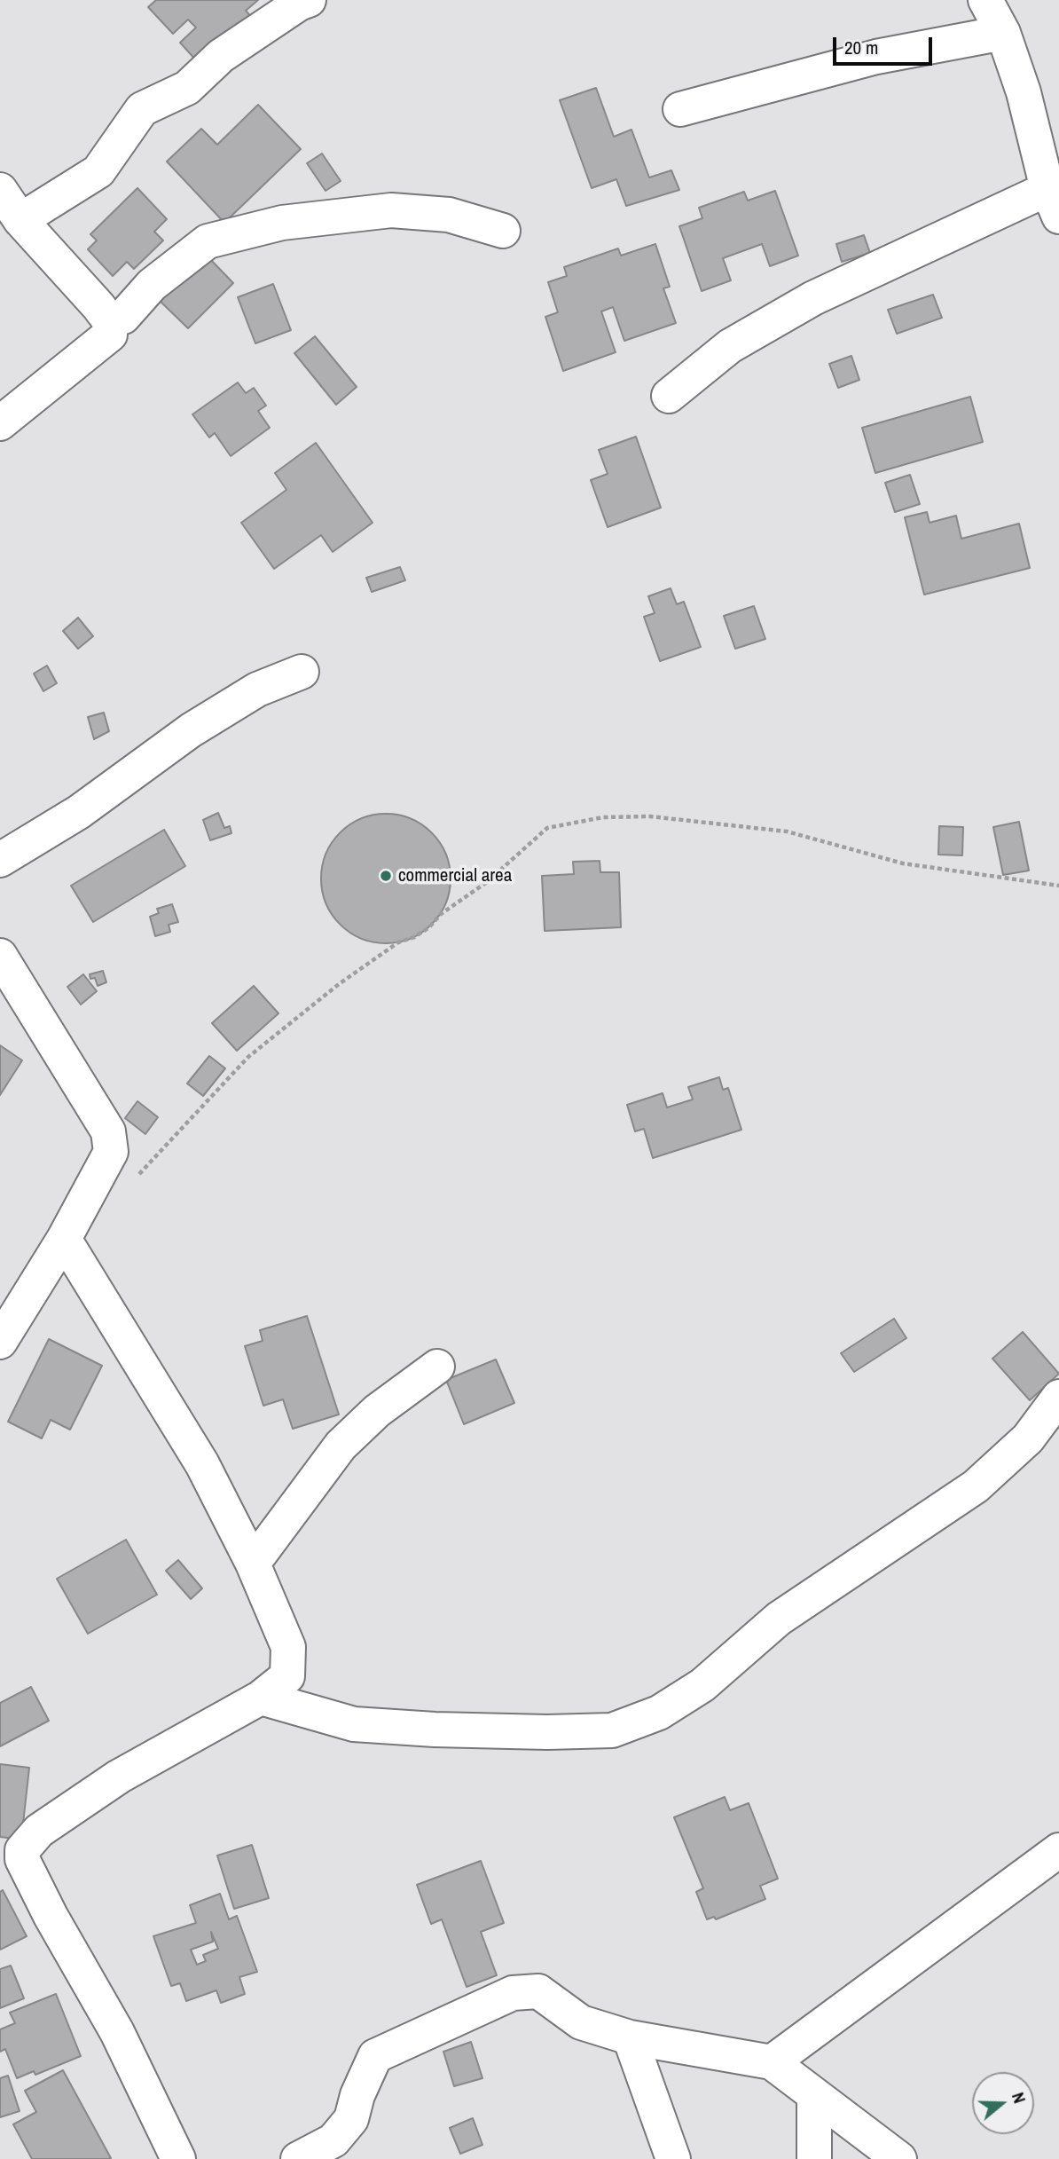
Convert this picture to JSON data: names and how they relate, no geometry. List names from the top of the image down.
{
  "places": ["commercial area"],
  "scale_bar": "20 m",
  "north": "right"
}
